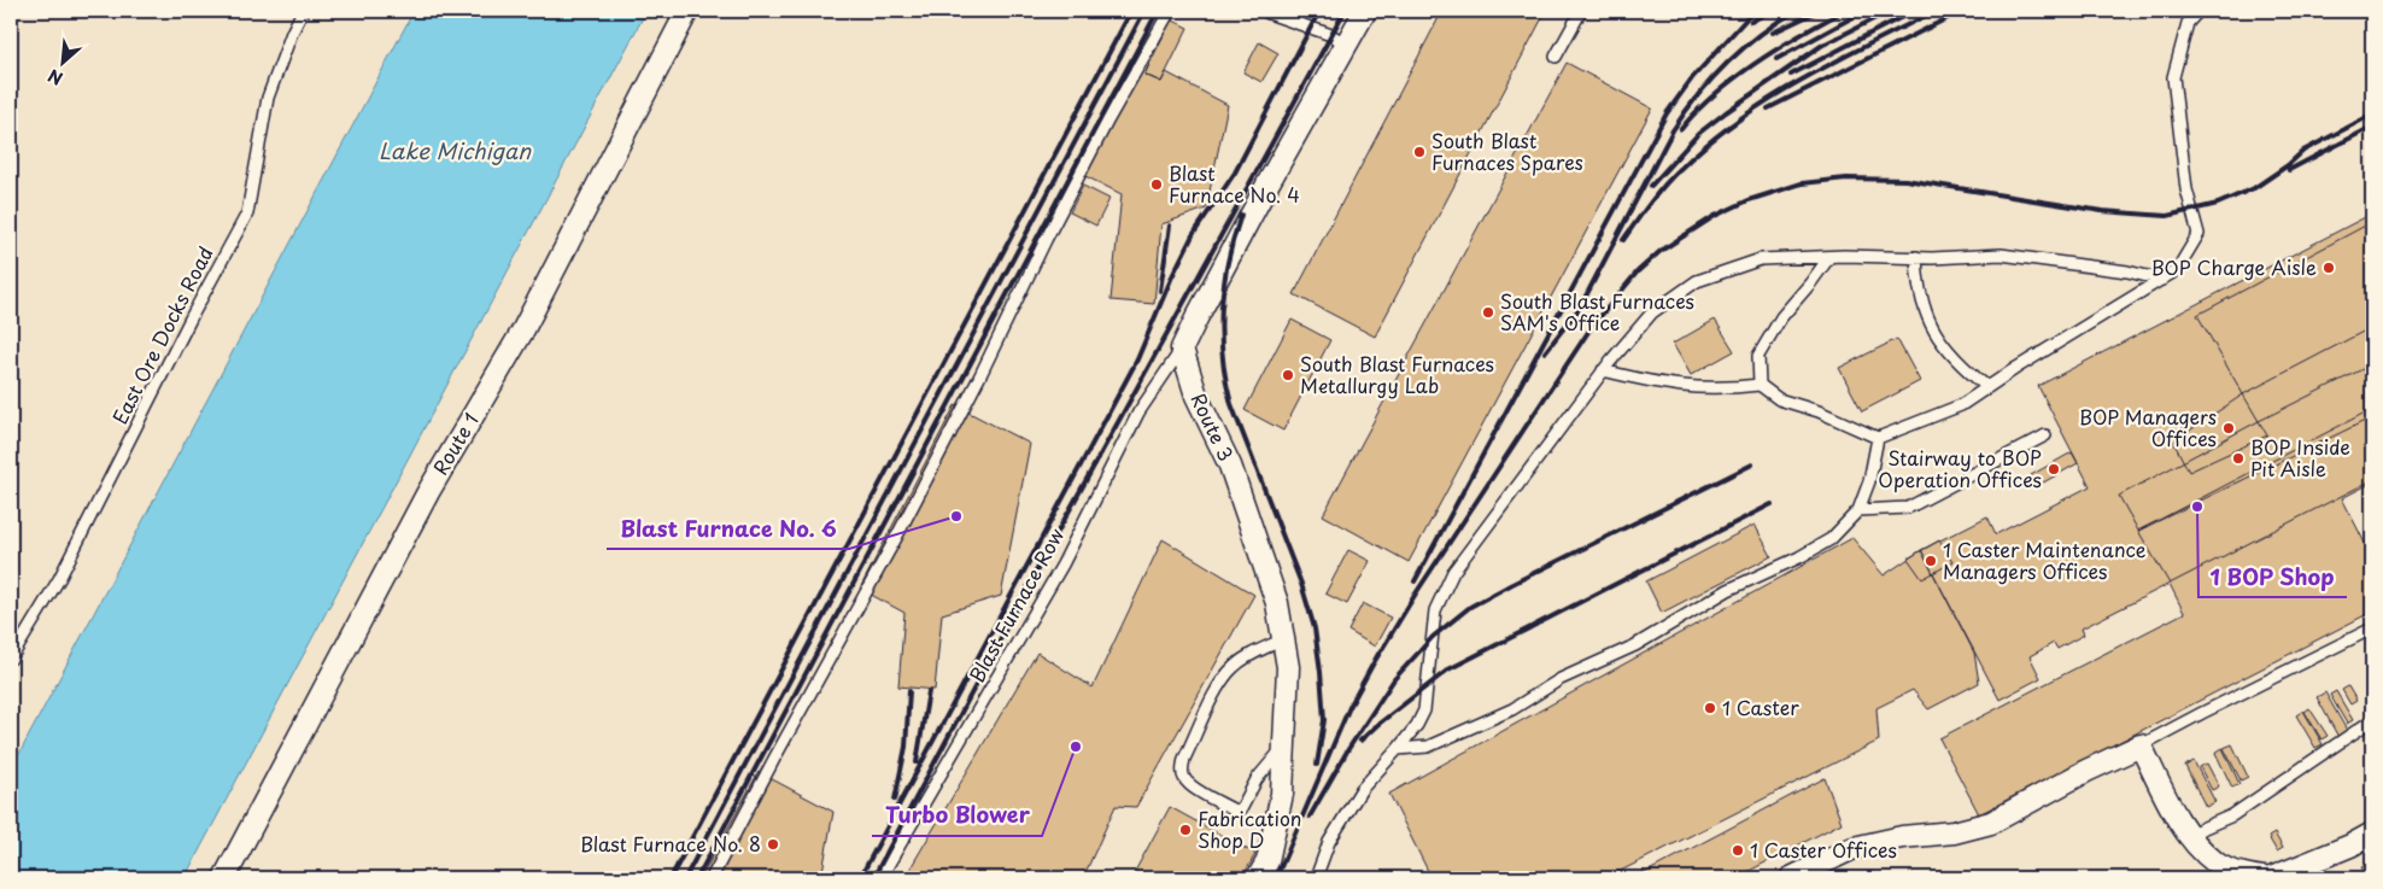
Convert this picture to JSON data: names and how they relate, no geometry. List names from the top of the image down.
{
  "streets": {
    "street": ["Route 3", "Route 1"],
    "lane": ["East Ore Docks Road", "Blast Furnace Row"]
  },
  "crossings": [
    ["Route 3", "Blast Furnace Row"]
  ],
  "water": ["Lake Michigan"],
  "places": [
    "South Blast Furnaces Spares",
    "Blast Furnace No. 4",
    "BOP Charge Aisle",
    "South Blast Furnaces SAM's Office",
    "South Blast Furnaces Metallurgy Lab",
    "BOP Managers Offices",
    "BOP Inside Pit Aisle",
    "Stairway to BOP Operation Offices",
    "1 BOP Shop",
    "Blast Furnace No. 6",
    "1 Caster Maintenance Managers Offices",
    "1 Caster",
    "Turbo Blower",
    "Fabrication Shop D",
    "Blast Furnace No. 8",
    "1 Caster Offices"
  ],
  "north": "bottom left"
}
